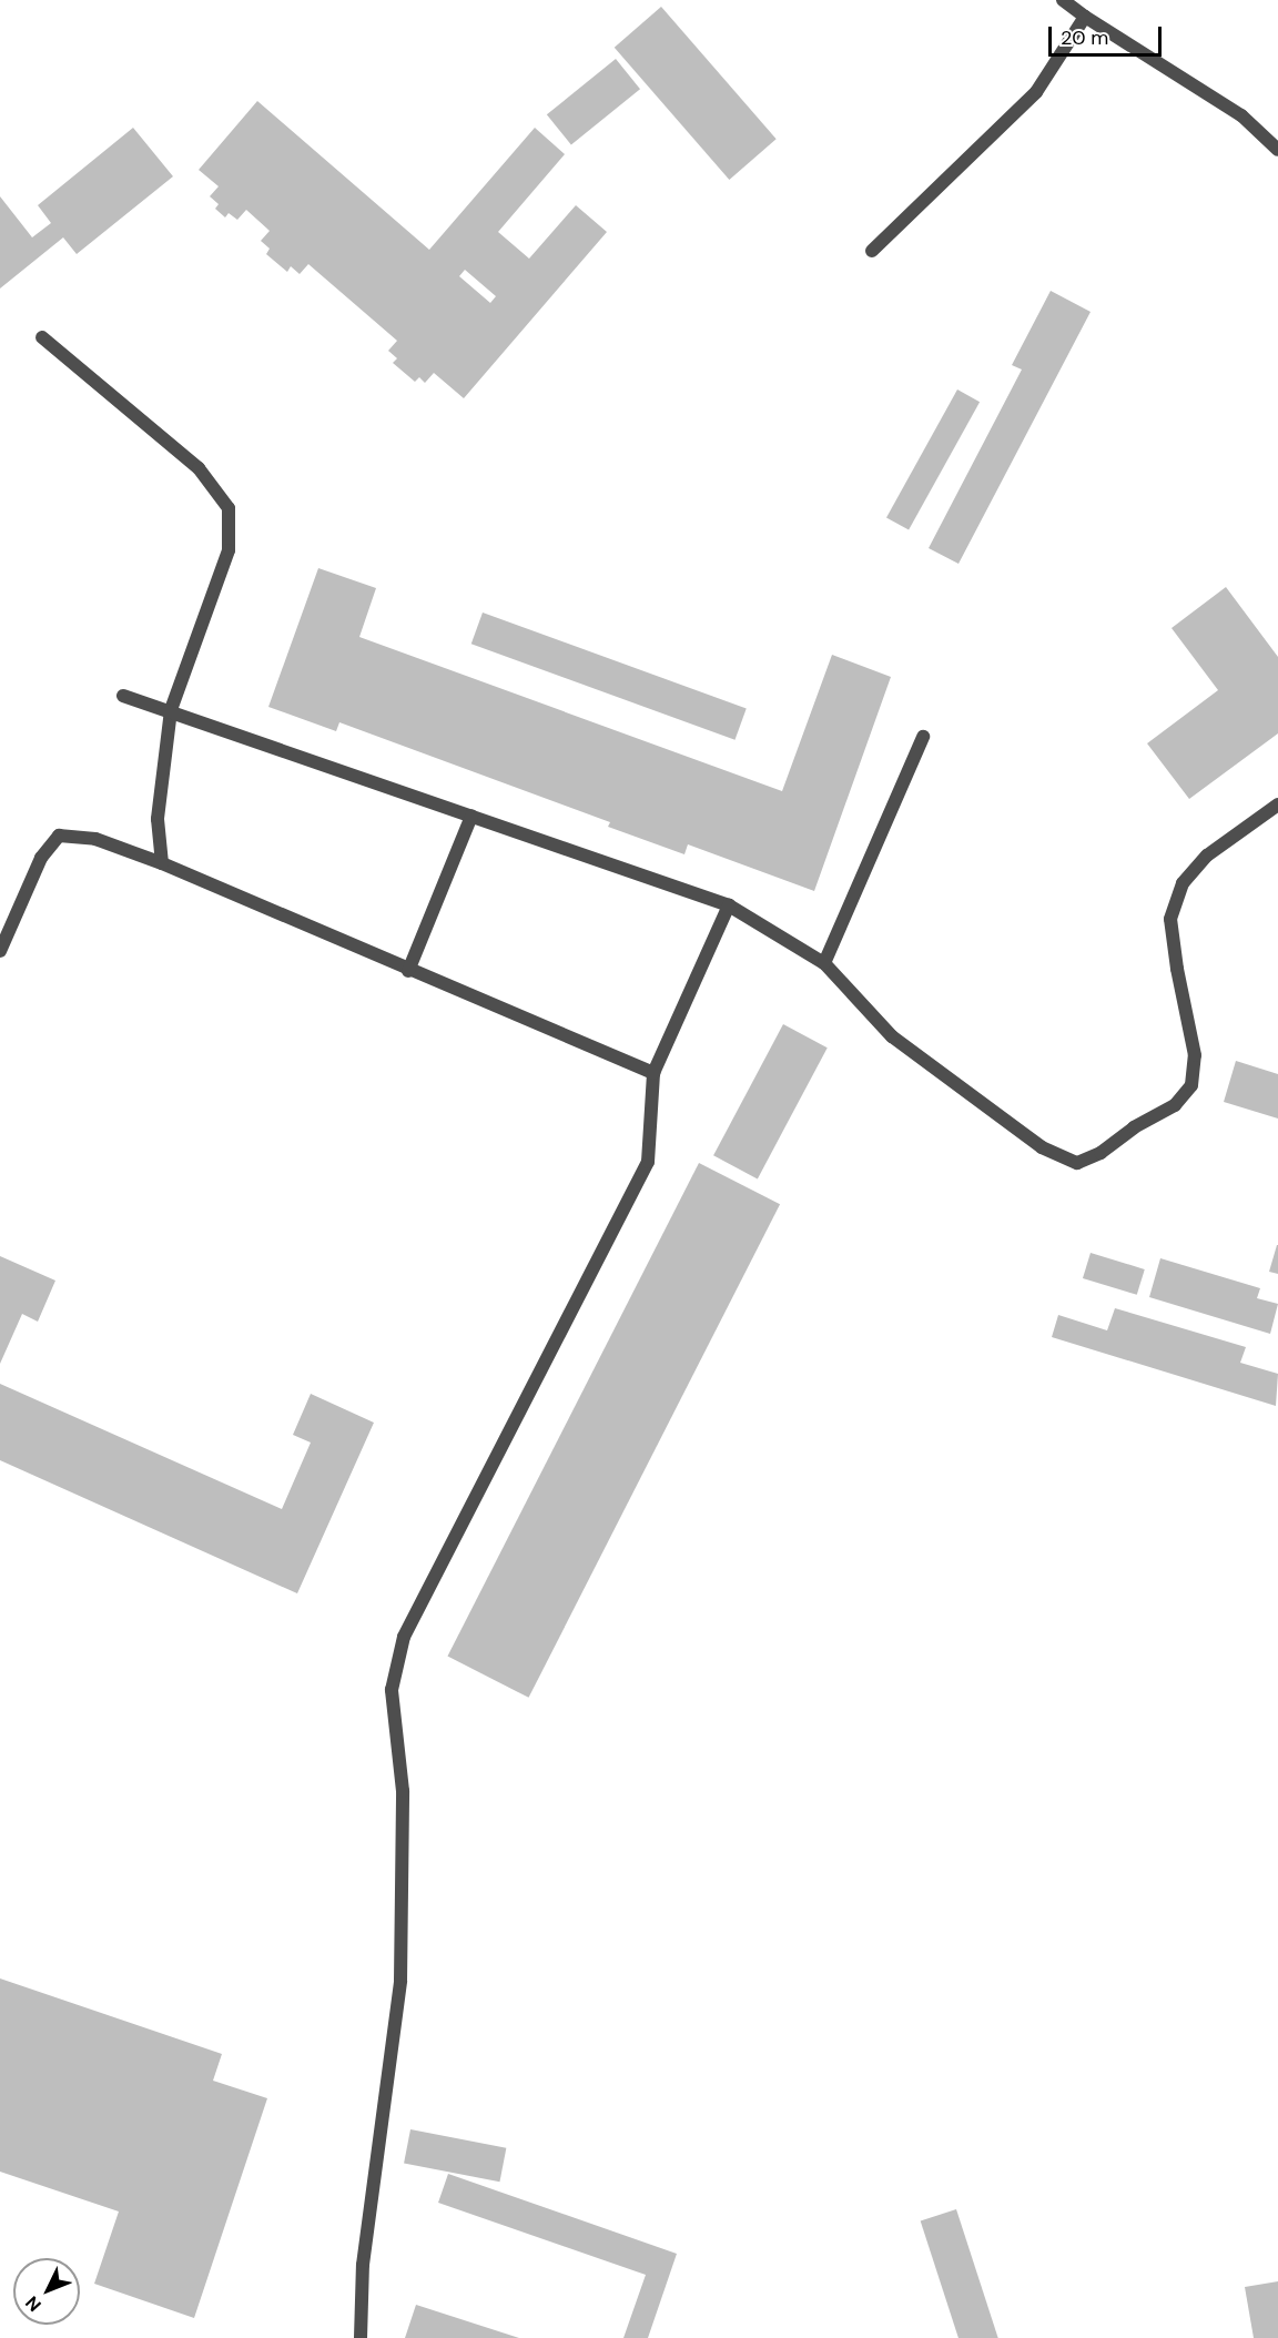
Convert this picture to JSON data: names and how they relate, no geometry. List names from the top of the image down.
{
  "scale_bar": "20 m",
  "north": "bottom left"
}
